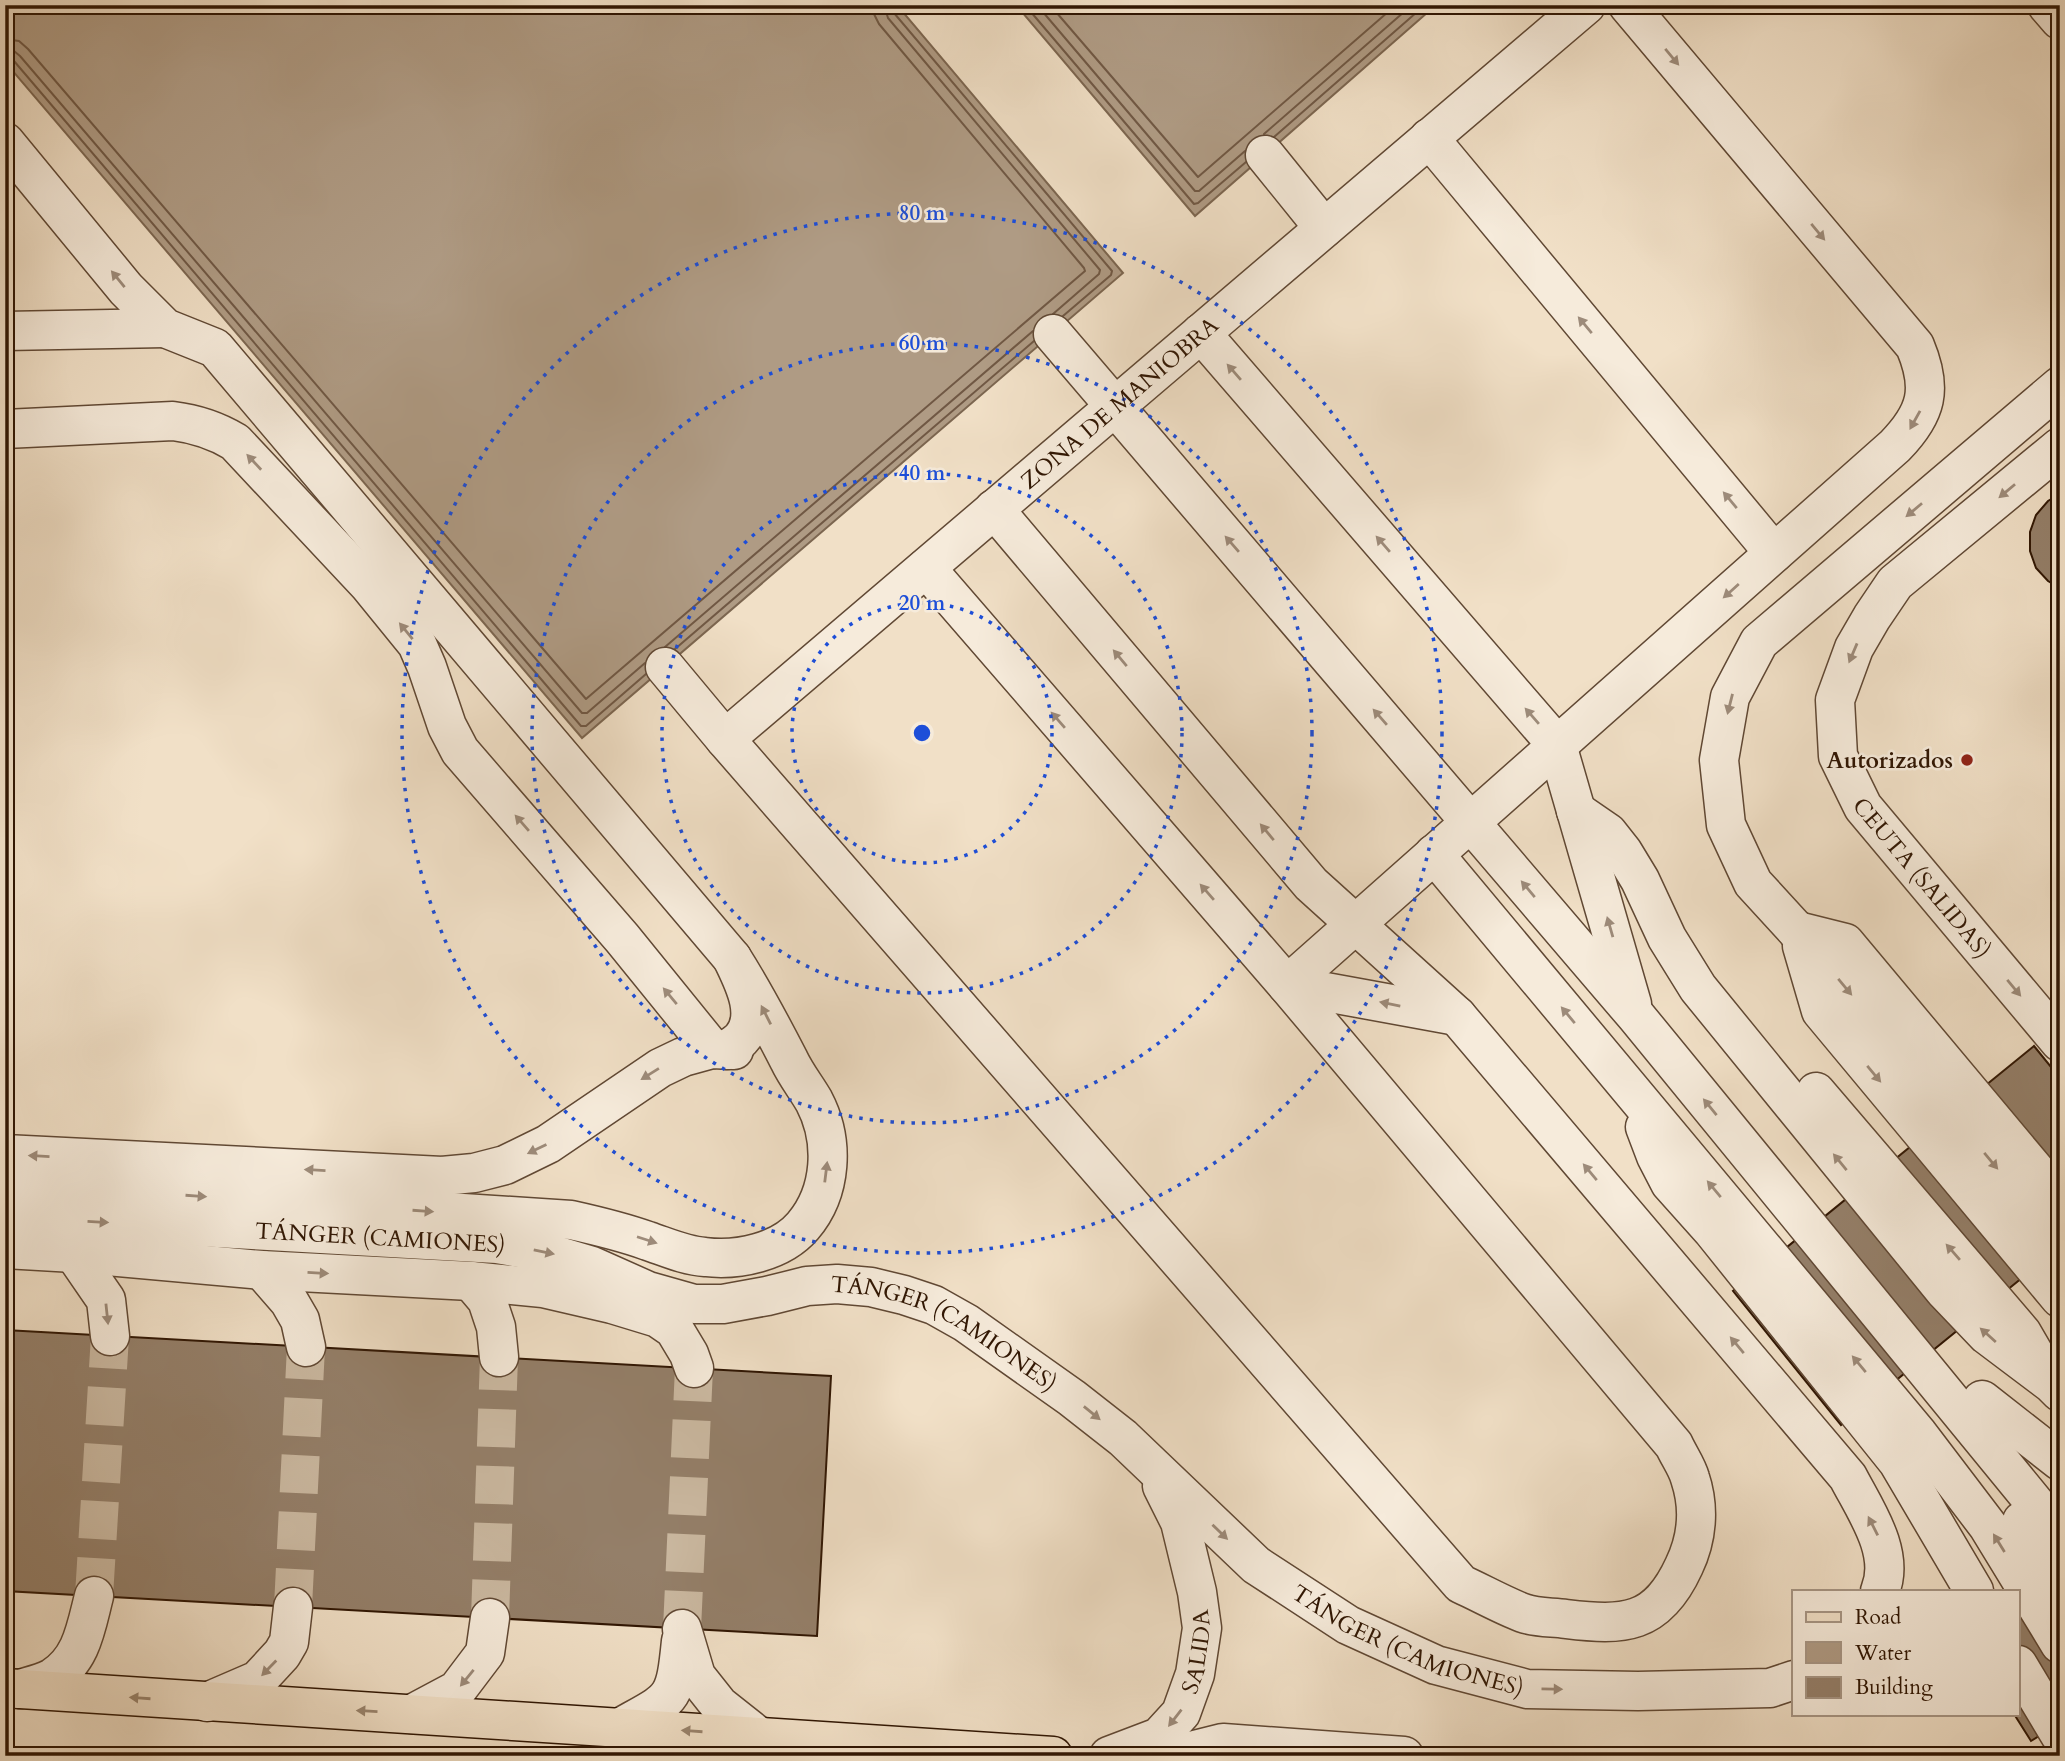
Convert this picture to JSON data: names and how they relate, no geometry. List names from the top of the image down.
{
  "streets": {
    "street": [
      "ZONA DE MANIOBRA",
      "CEUTA (SALIDAS)",
      "TÁNGER (CAMIONES)",
      "SALIDA"
    ]
  },
  "crossings": [
    ["TÁNGER (CAMIONES)", "SALIDA"]
  ],
  "one_way": ["SALIDA"],
  "places": ["Autorizados"],
  "legend": ["Road", "Water", "Building"],
  "rings": [
    "80 m",
    "60 m",
    "40 m",
    "20 m"
  ]
}
